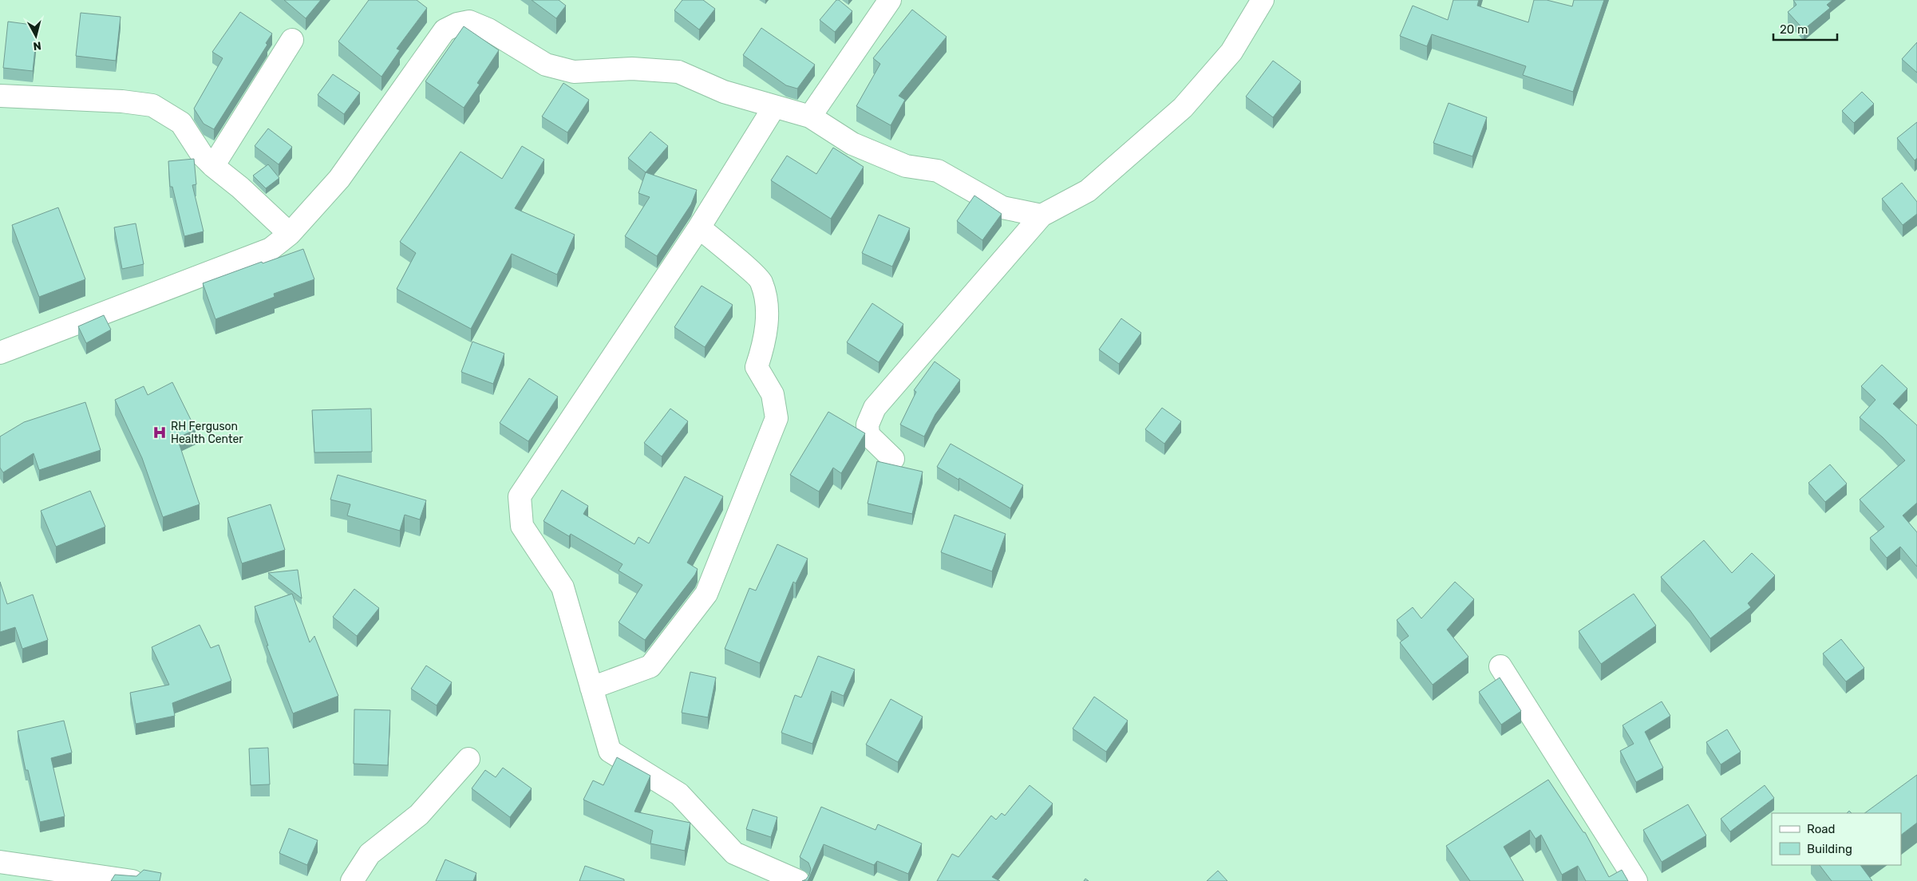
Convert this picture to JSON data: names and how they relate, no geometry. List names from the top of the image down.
{
  "places": {
    "hospital": ["RH Ferguson Health Center"]
  },
  "legend": ["Road", "Building"],
  "scale_bar": "20 m",
  "north": "bottom"
}
